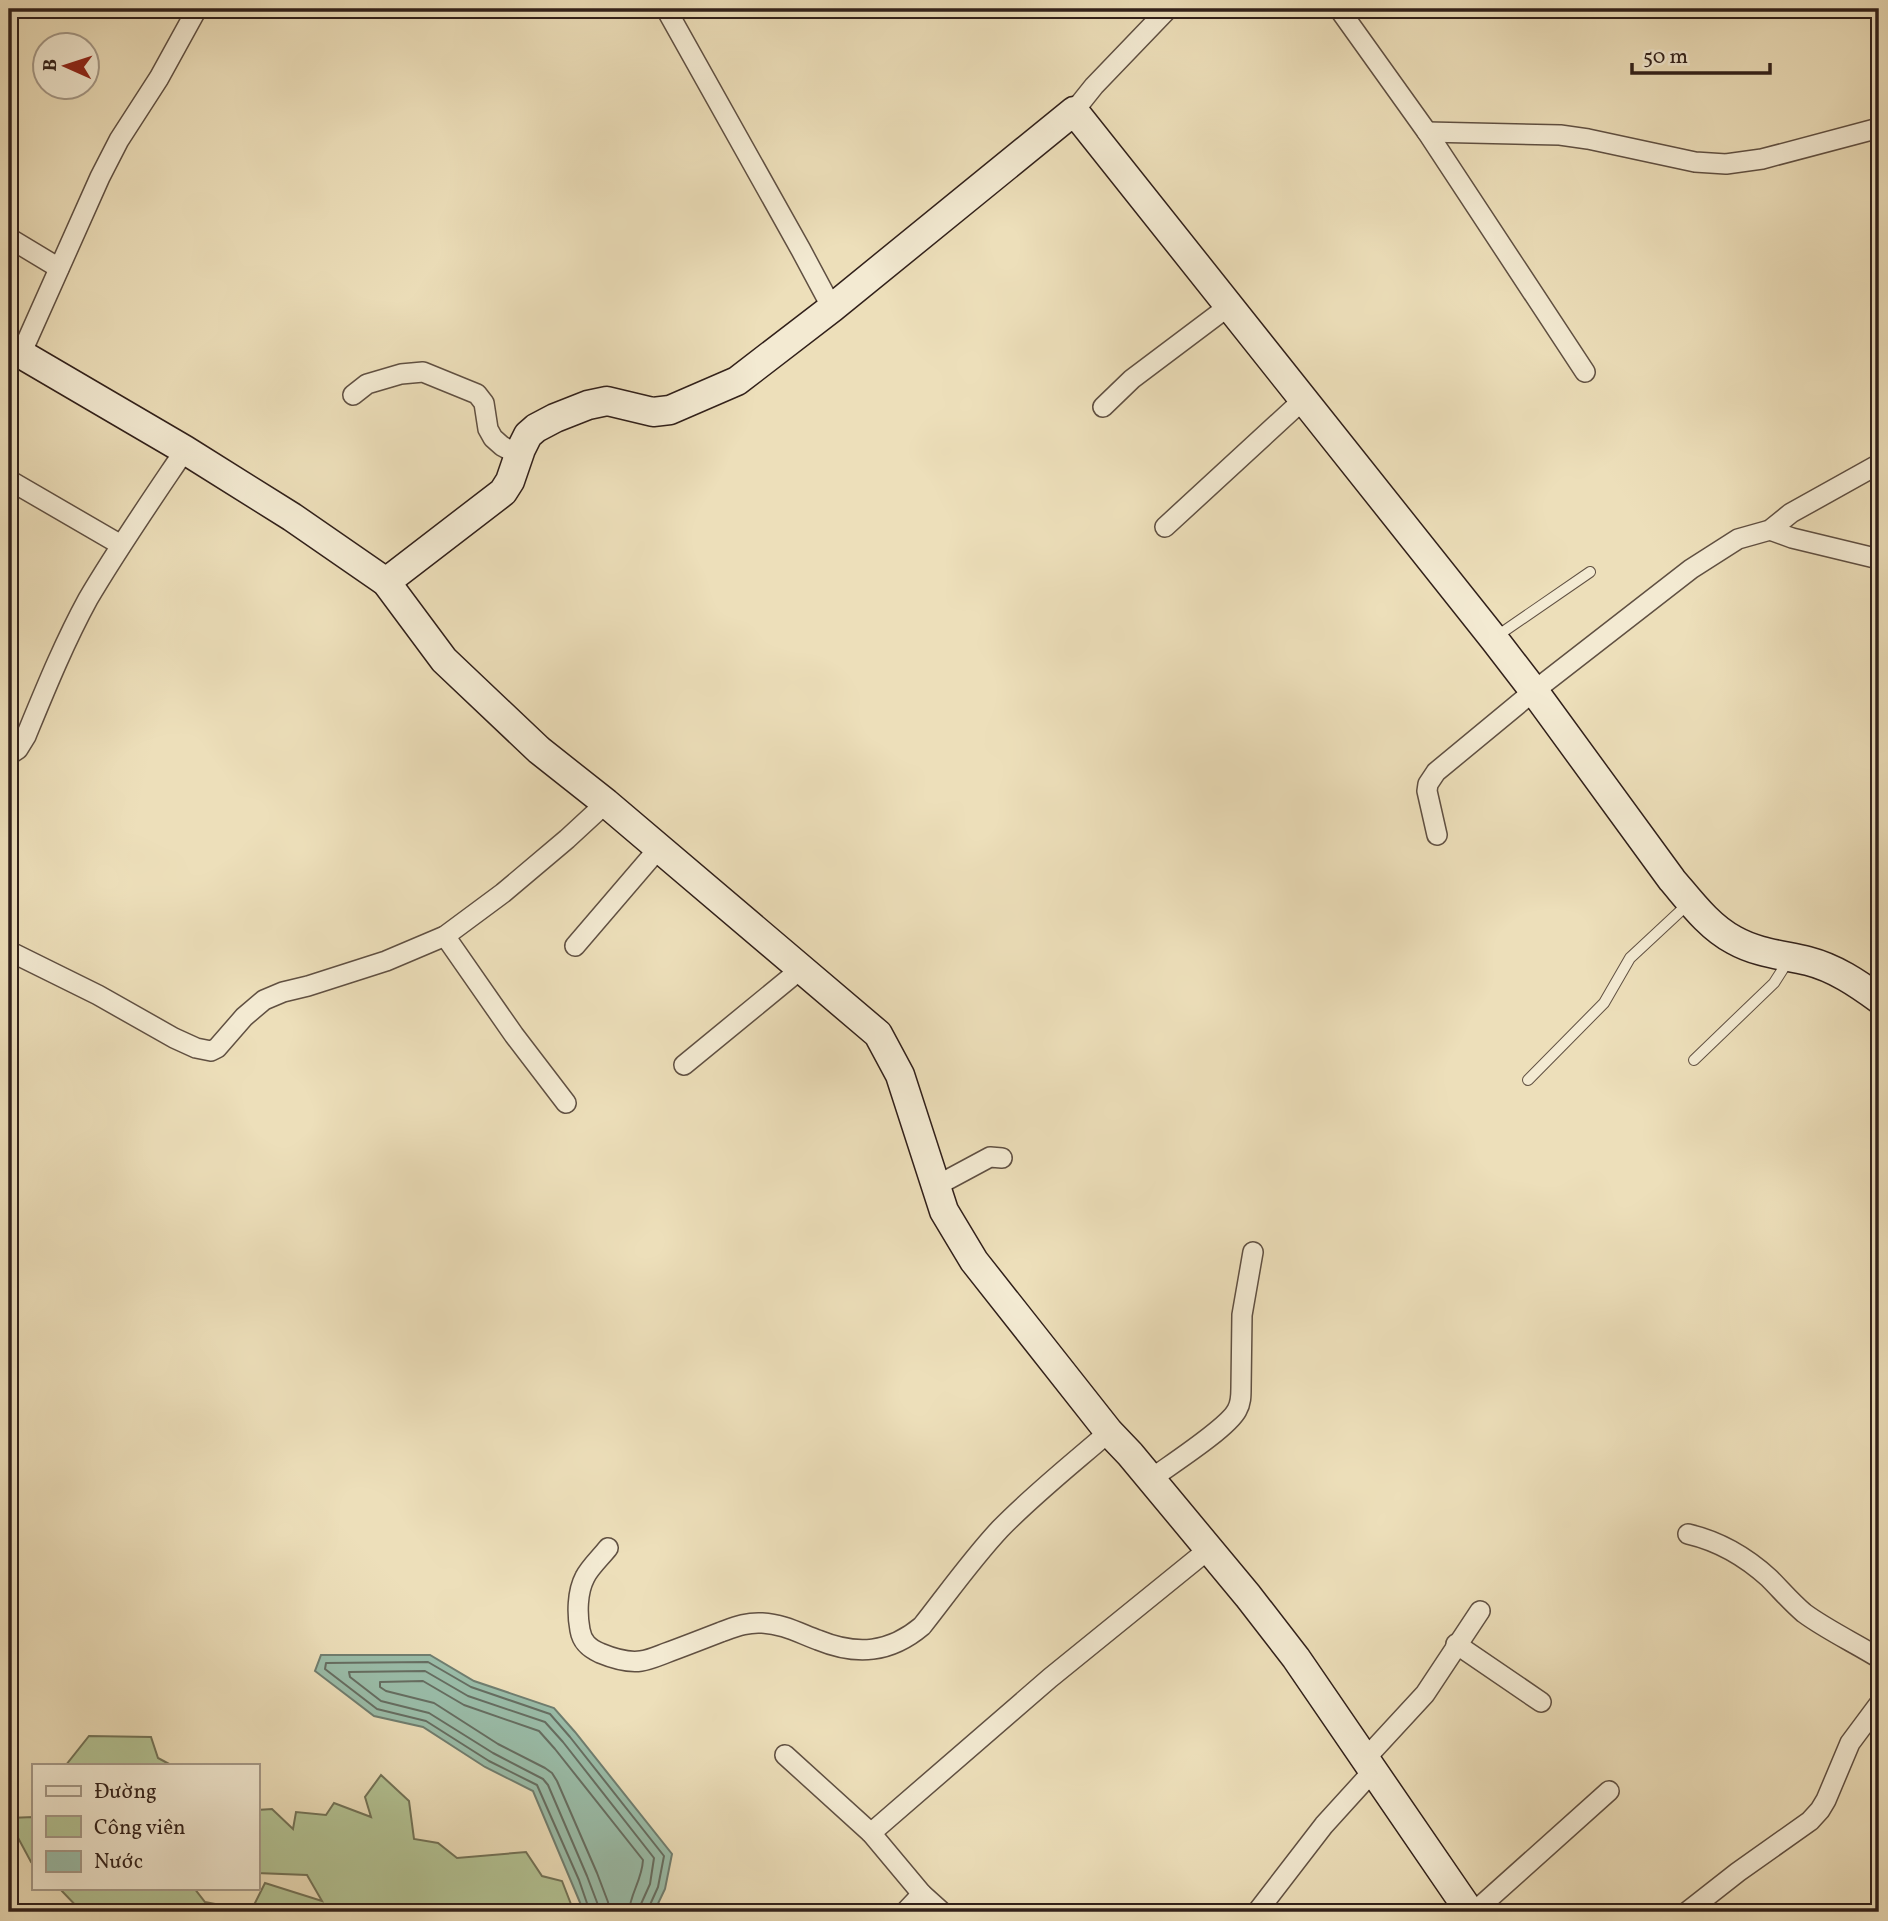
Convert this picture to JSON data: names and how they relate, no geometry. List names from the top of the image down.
{
  "legend": ["Đường", "Công viên", "Nước"],
  "scale_bar": "50 m",
  "north": "left"
}
